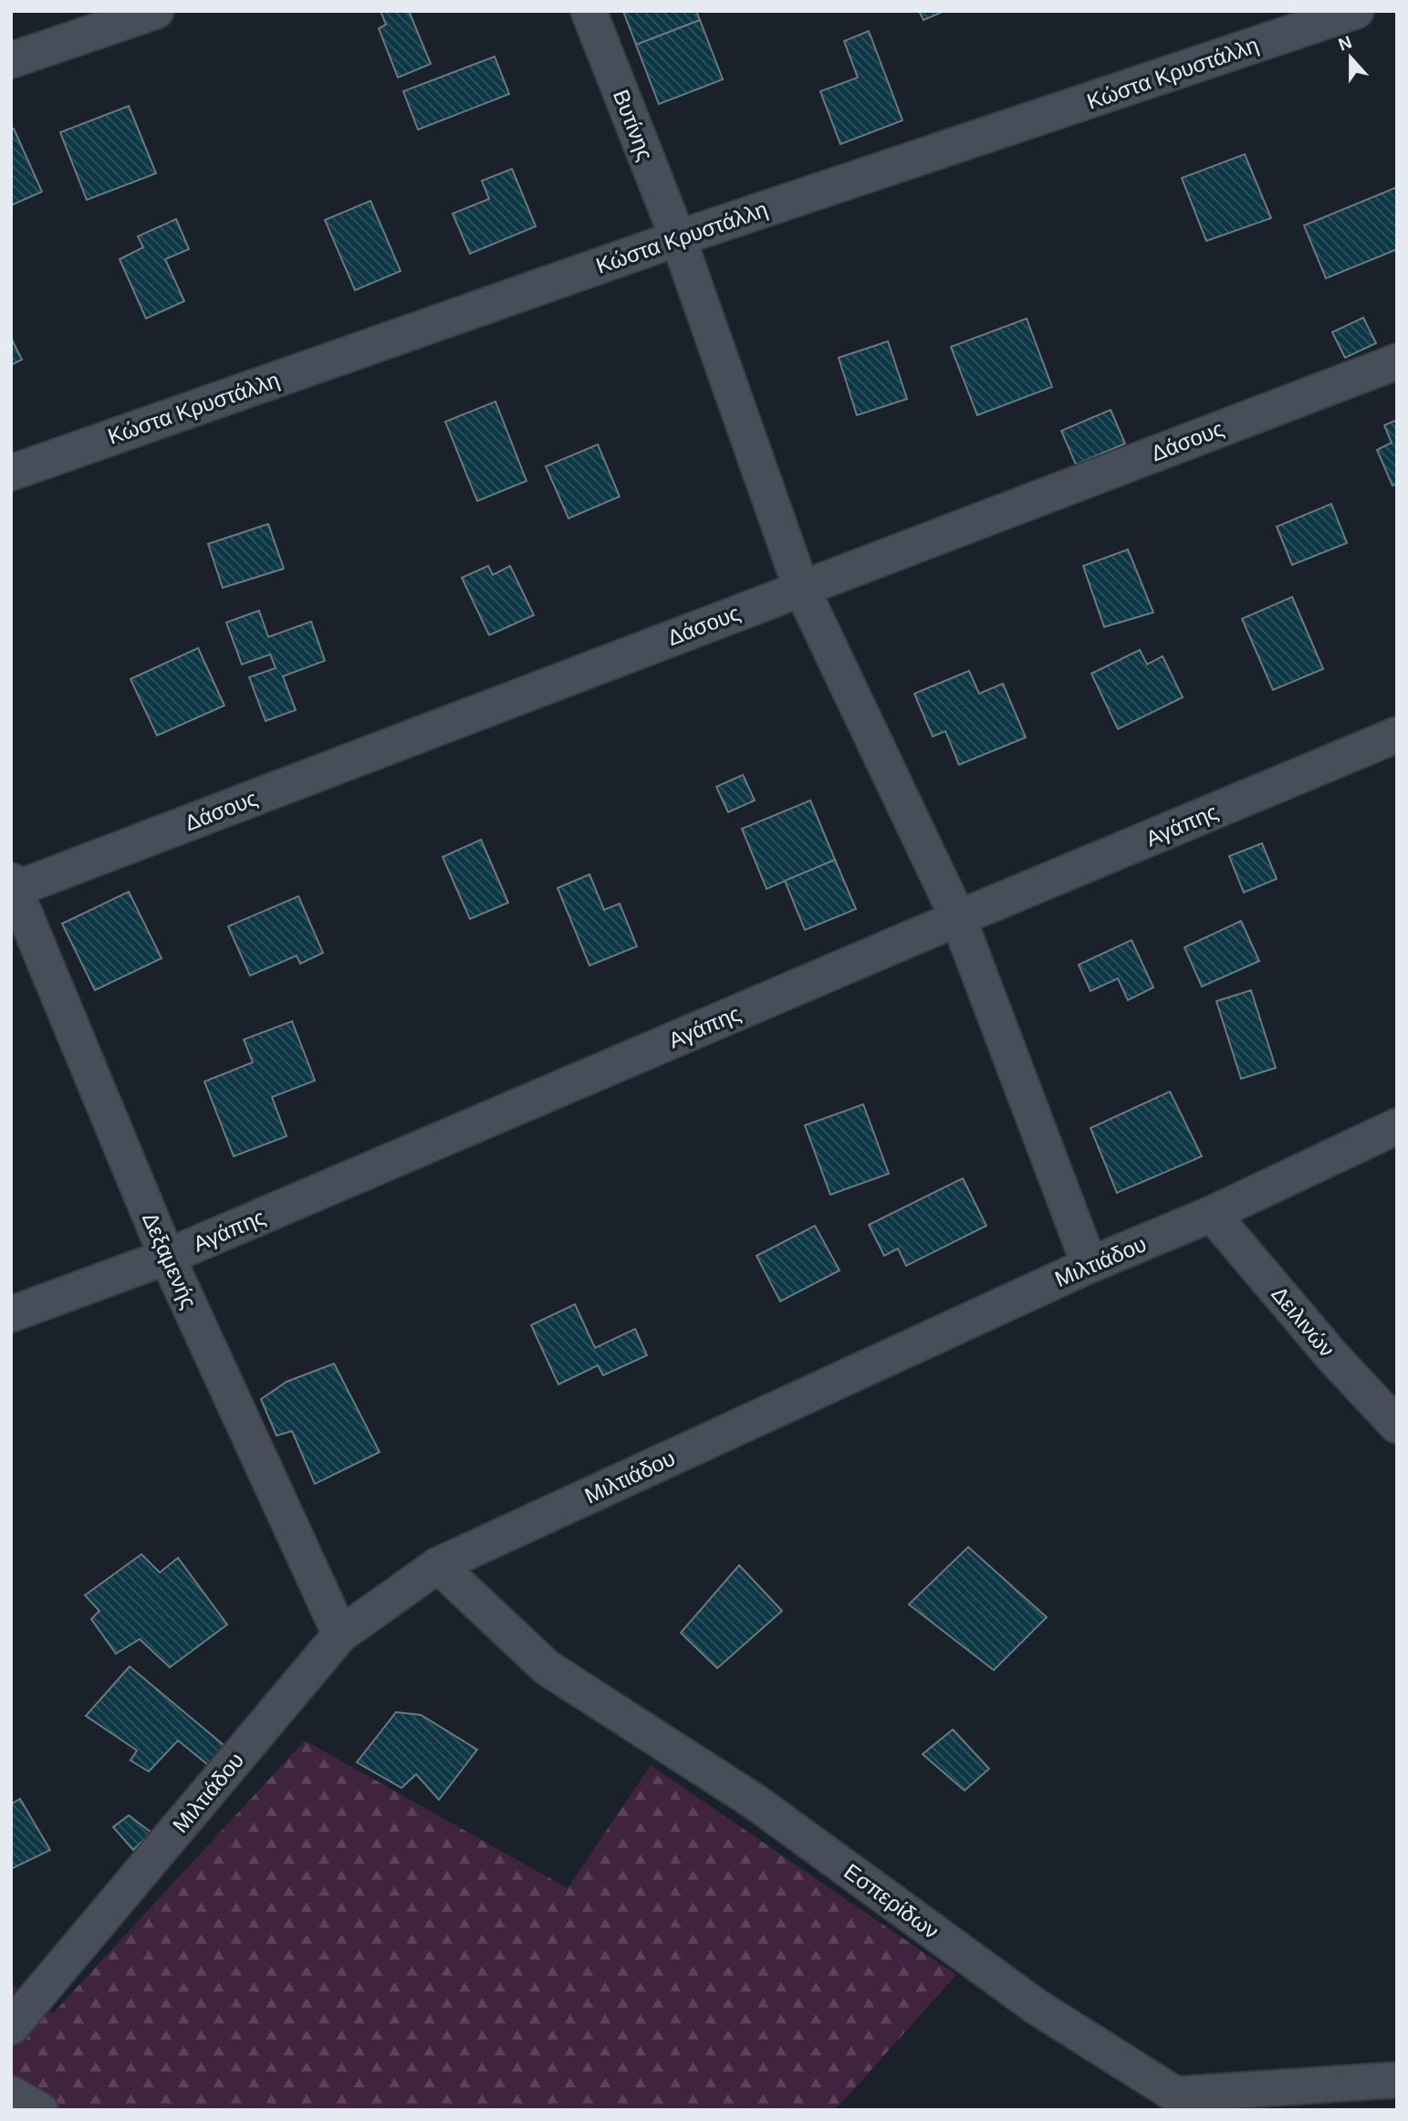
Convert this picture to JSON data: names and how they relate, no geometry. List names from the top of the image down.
{
  "streets": {
    "street": [
      "Κώστα Κρυστάλλη",
      "Βυτίνης",
      "Δάσους",
      "Αγάπης",
      "Δεξαμενής",
      "Μιλτιάδου",
      "Δειλινών",
      "Εσπερίδων"
    ]
  },
  "crossings": [
    ["Κώστα Κρυστάλλη", "Βυτίνης"],
    ["Βυτίνης", "Δάσους"],
    ["Βυτίνης", "Αγάπης"],
    ["Βυτίνης", "Μιλτιάδου"],
    ["Δάσους", "Δεξαμενής"],
    ["Αγάπης", "Δεξαμενής"],
    ["Δεξαμενής", "Μιλτιάδου"],
    ["Μιλτιάδου", "Δειλινών"],
    ["Μιλτιάδου", "Εσπερίδων"]
  ],
  "north": "top"
}
